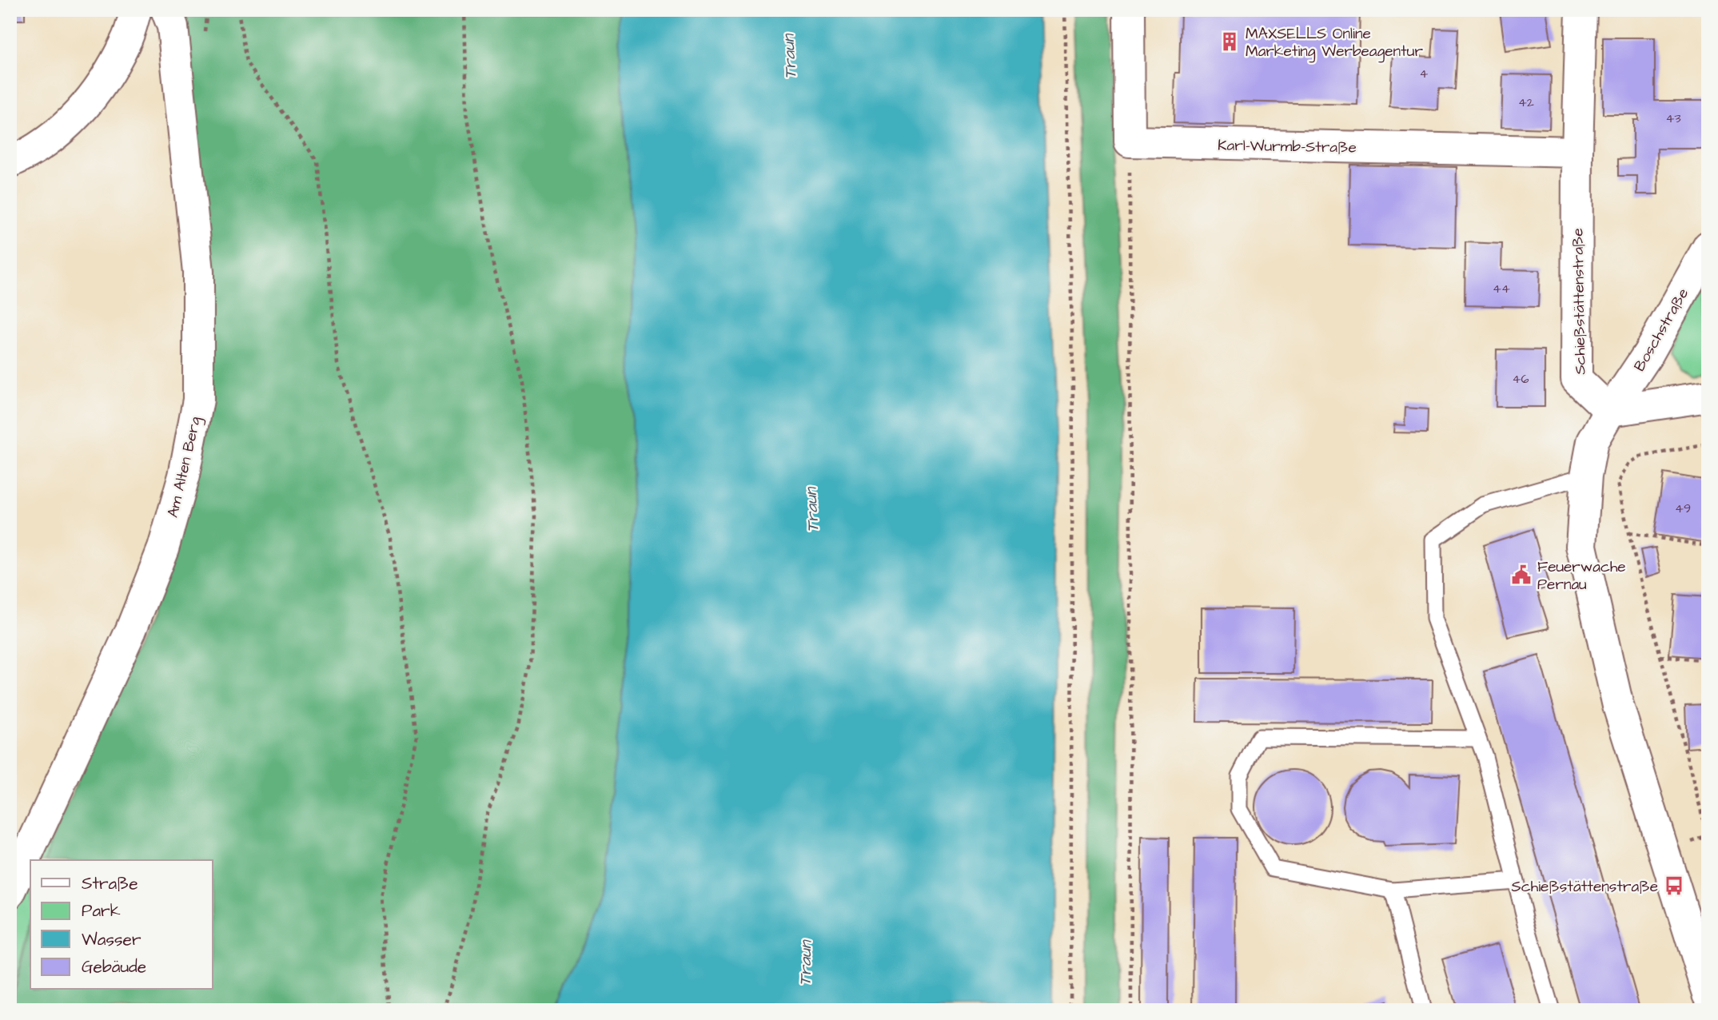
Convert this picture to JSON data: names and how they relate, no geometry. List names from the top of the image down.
{
  "streets": {
    "street": [
      "Karl-Wurmb-Straße",
      "Schießstättenstraße",
      "Boschstraße",
      "Am Alten Berg"
    ]
  },
  "crossings": [
    ["Karl-Wurmb-Straße", "Schießstättenstraße"],
    ["Schießstättenstraße", "Boschstraße"]
  ],
  "water": ["Traun"],
  "places": {
    "building": ["MAXSELLS Online Marketing Werbeagentur"],
    "public building": ["Feuerwache Pernau"],
    "bus stop": ["Schießstättenstraße"]
  },
  "house_numbers": [
    "4",
    "42",
    "43",
    "44",
    "46",
    "49"
  ],
  "legend": [
    "Straße",
    "Park",
    "Wasser",
    "Gebäude"
  ]
}
